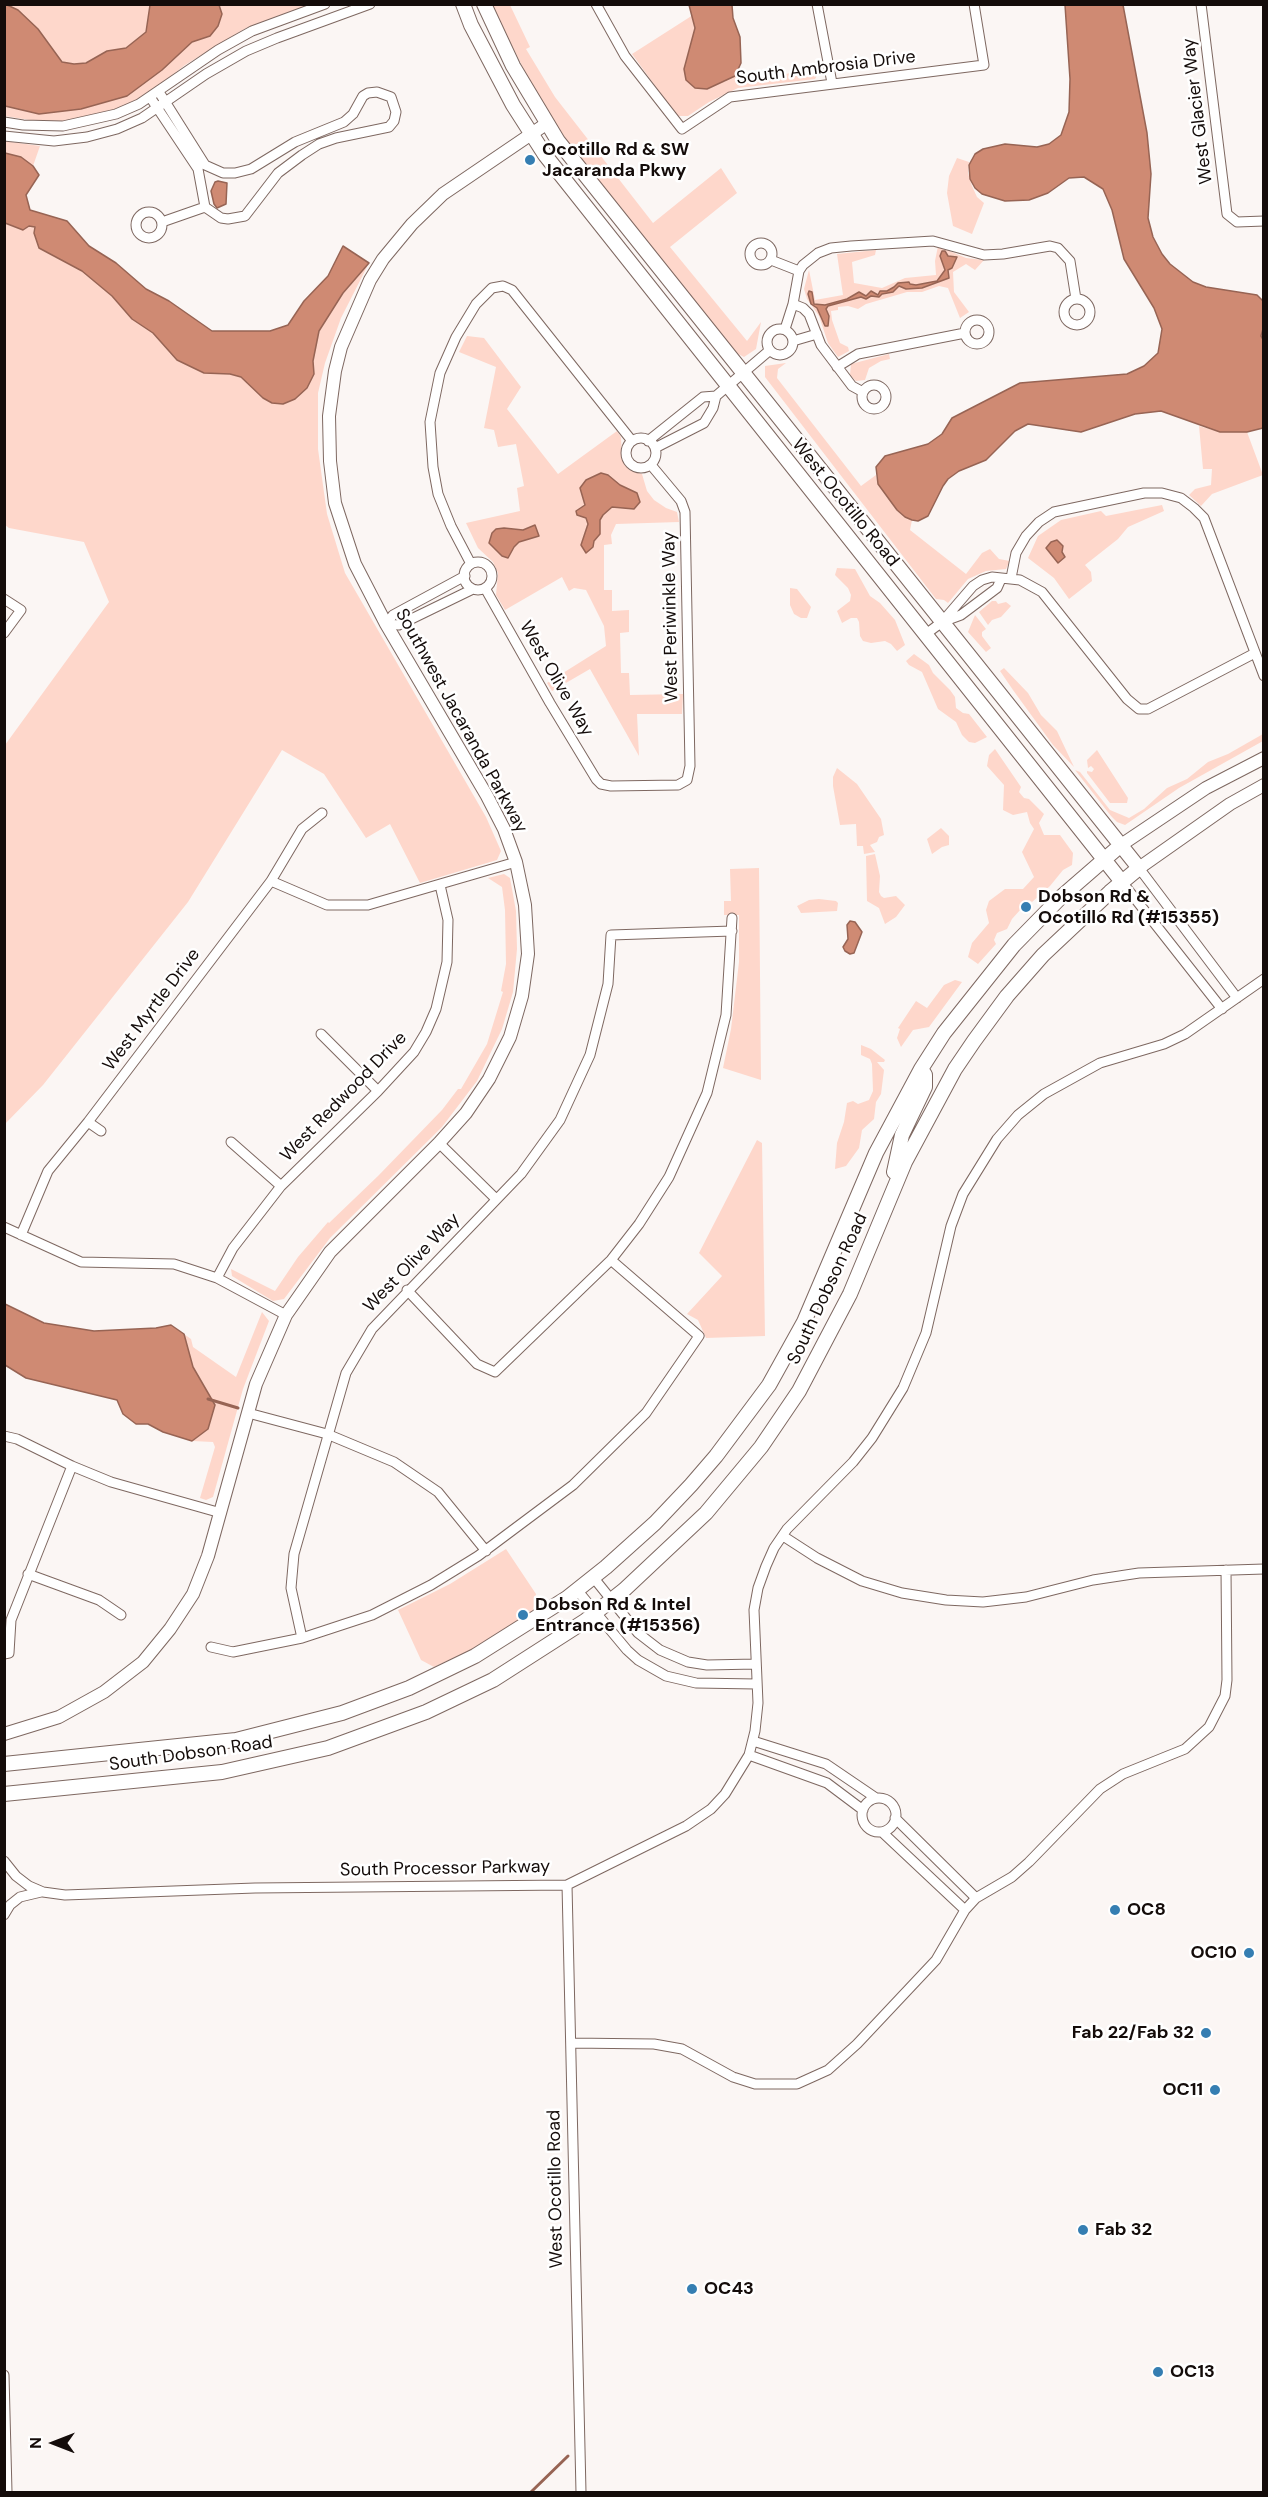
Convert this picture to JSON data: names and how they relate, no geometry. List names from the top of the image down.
{
  "streets": {
    "main road": ["West Ocotillo Road", "South Dobson Road"],
    "street": [
      "South Ambrosia Drive",
      "West Glacier Way",
      "West Periwinkle Way",
      "West Olive Way",
      "Southwest Jacaranda Parkway",
      "West Myrtle Drive",
      "West Redwood Drive",
      "South Processor Parkway"
    ]
  },
  "crossings": [
    ["West Ocotillo Road", "Southwest Jacaranda Parkway"],
    ["West Ocotillo Road", "South Dobson Road"],
    ["West Ocotillo Road", "South Processor Parkway"],
    ["West Periwinkle Way", "West Olive Way"]
  ],
  "places": [
    "Ocotillo Rd & SW Jacaranda Pkwy",
    "Dobson Rd & Ocotillo Rd (#15355)",
    "Dobson Rd & Intel Entrance (#15356)",
    "OC8",
    "OC10",
    "Fab 22/Fab 32",
    "OC11",
    "Fab 32",
    "OC43",
    "OC13"
  ],
  "north": "left"
}
